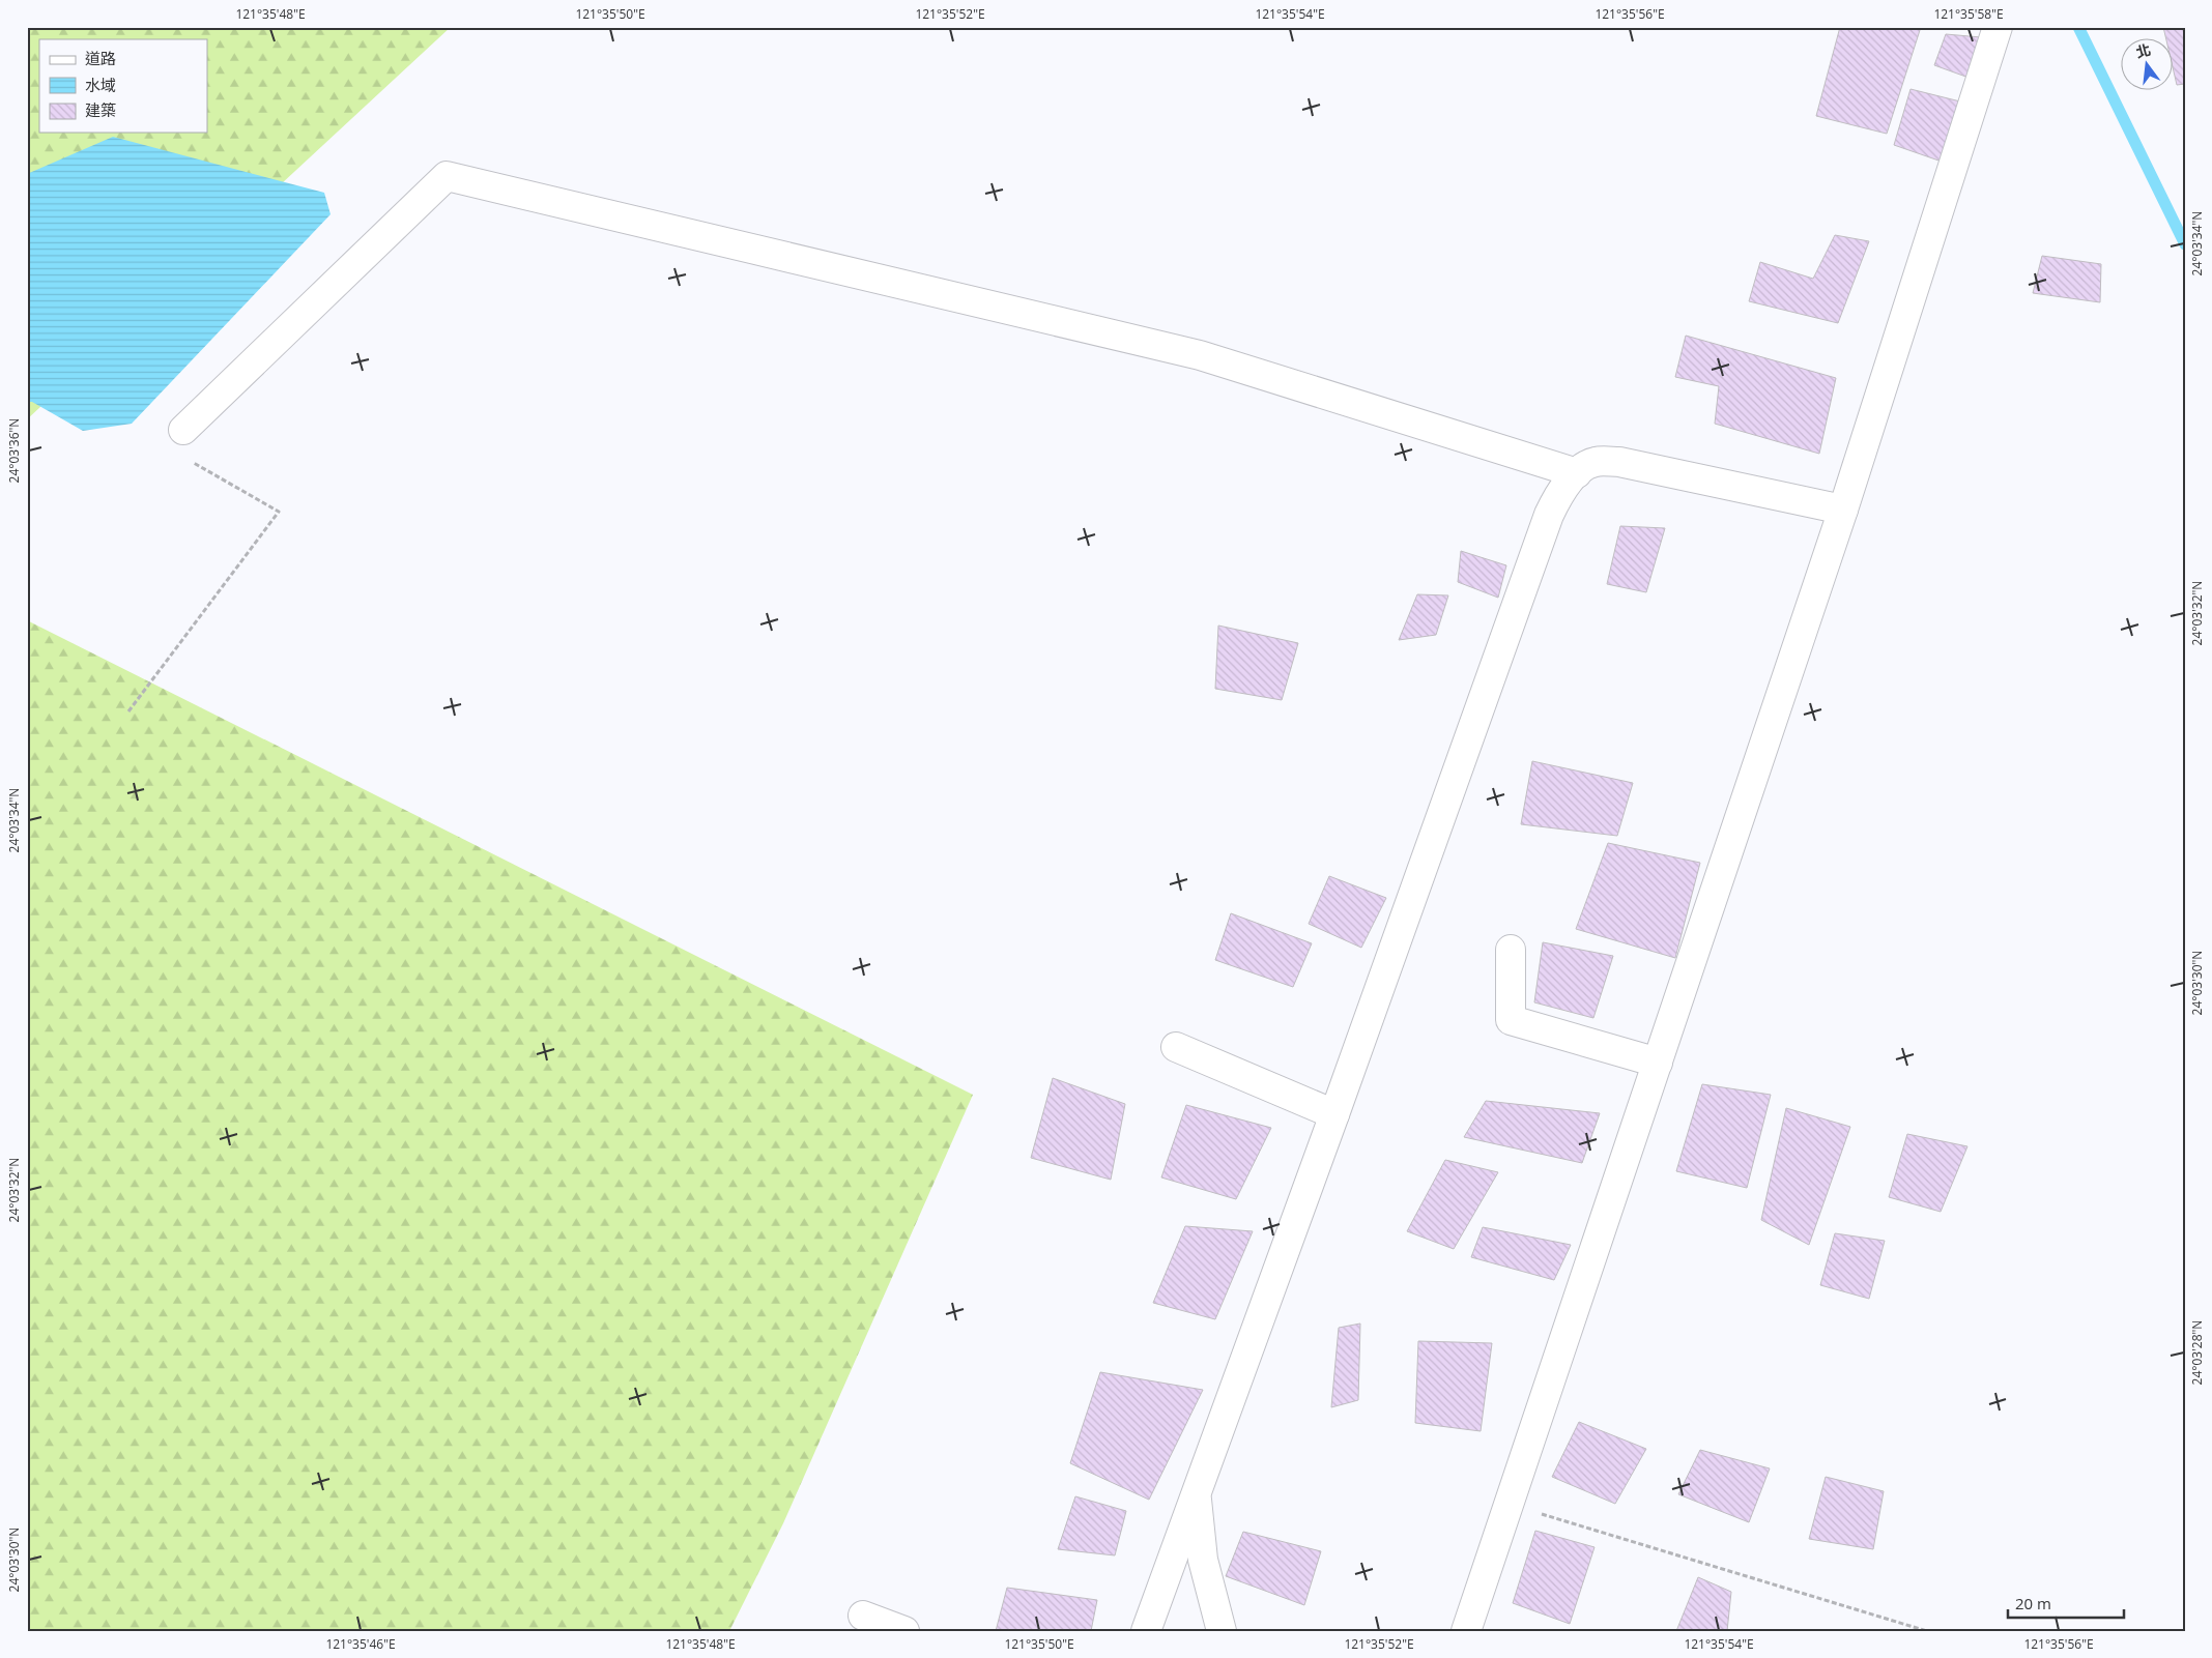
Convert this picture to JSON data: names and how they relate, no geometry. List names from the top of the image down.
{
  "legend": ["道路", "水域", "建築"],
  "scale_bar": "20 m",
  "north": "top",
  "coordinates": [
    "121°35'48\"E",
    "121°35'50\"E",
    "121°35'52\"E",
    "121°35'54\"E",
    "121°35'56\"E",
    "121°35'58\"E",
    "24°03'34\"N",
    "24°03'36\"N",
    "24°03'32\"N",
    "24°03'30\"N",
    "24°03'28\"N",
    "121°35'46\"E"
  ]
}
